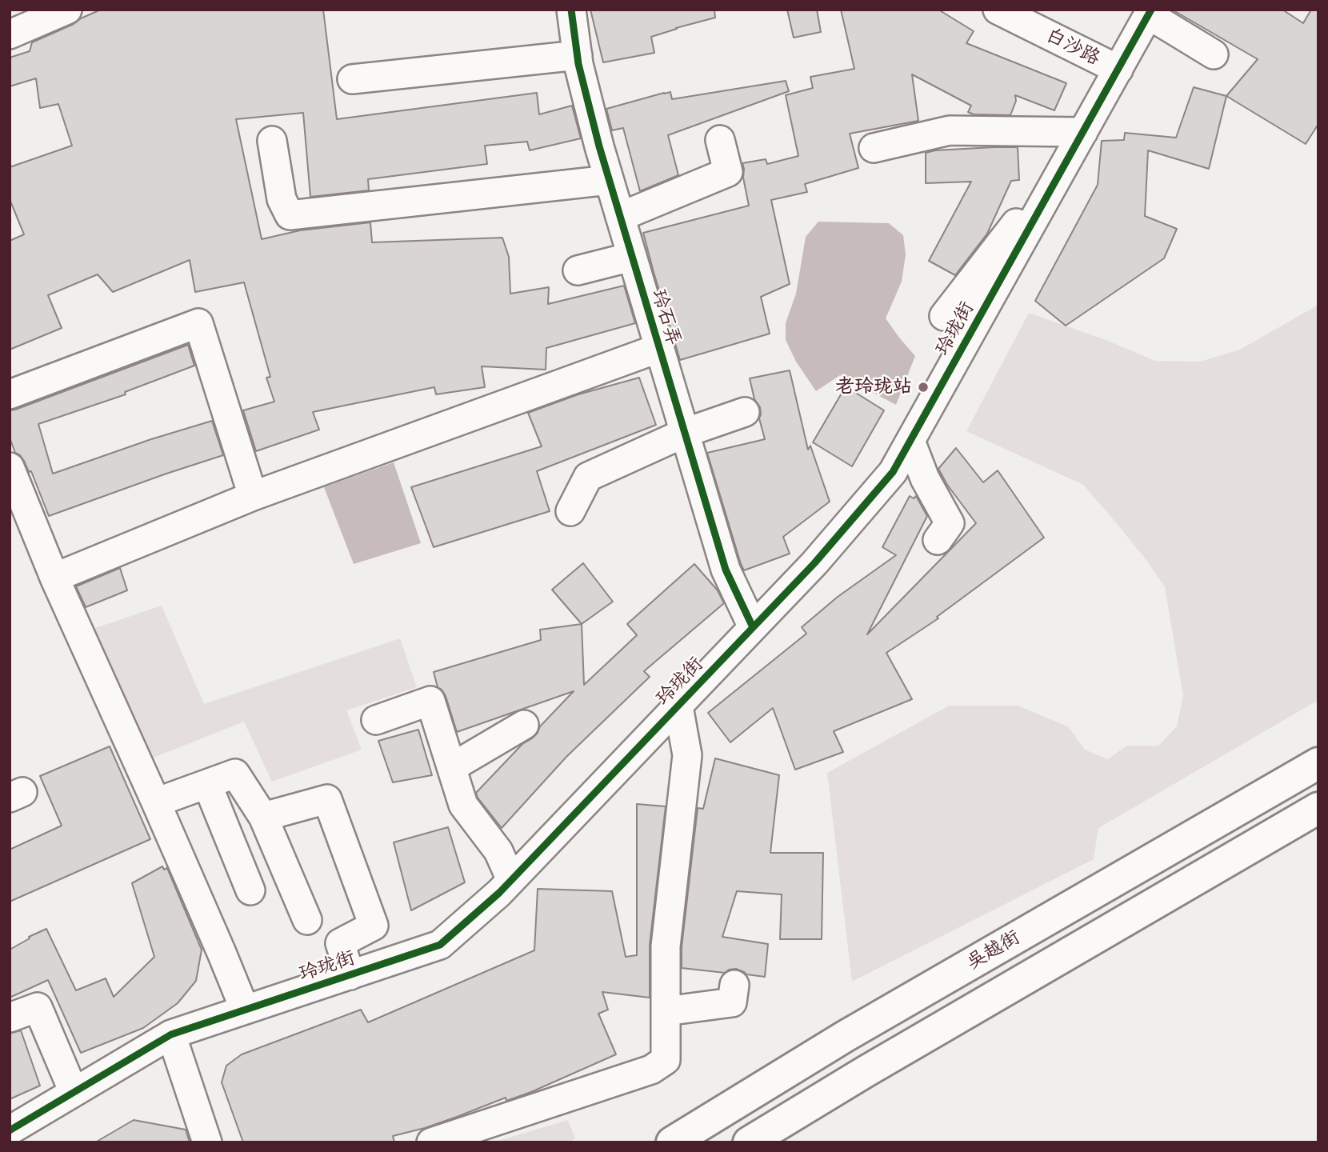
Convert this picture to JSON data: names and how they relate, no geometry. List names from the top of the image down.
{
  "streets": {
    "highway": ["吴越街"],
    "street": ["白沙路", "玲石弄", "玲珑街"]
  },
  "crossings": [
    ["白沙路", "玲珑街"],
    ["玲石弄", "玲珑街"]
  ],
  "places": ["老玲珑站"]
}
